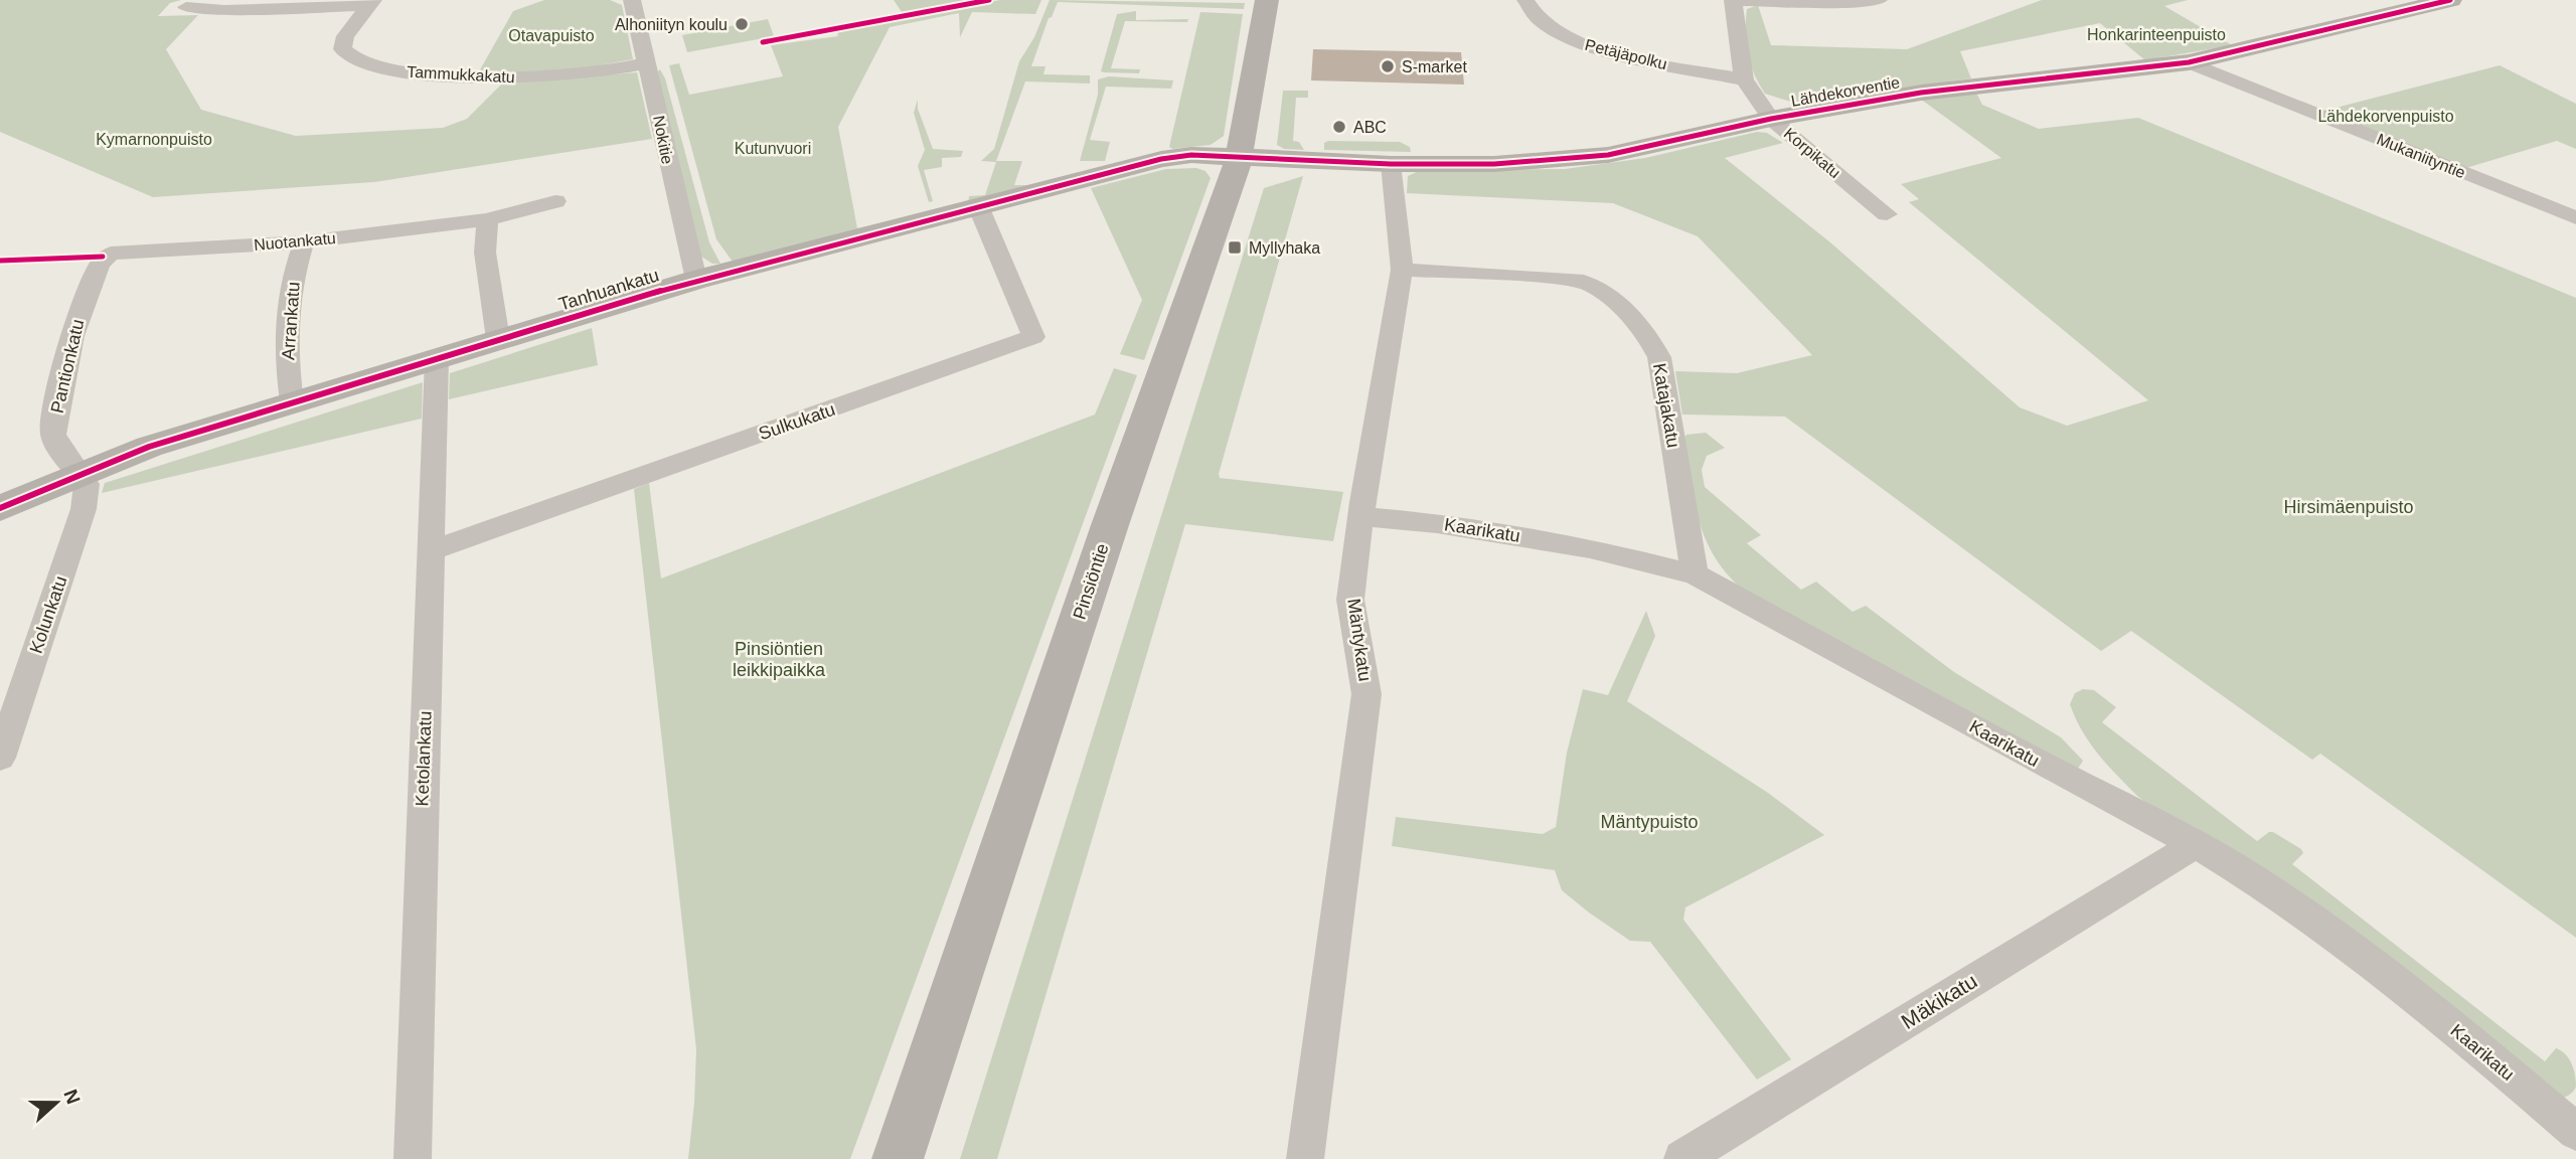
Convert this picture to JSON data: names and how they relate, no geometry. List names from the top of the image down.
{
  "streets": {
    "street": [
      "Petäjäpolku",
      "Tammukkakatu",
      "Lähdekorventie",
      "Nokitie",
      "Korpikatu",
      "Mukaniityntie",
      "Nuotankatu",
      "Tanhuankatu",
      "Arrankatu",
      "Pantionkatu",
      "Katajakatu",
      "Sulkukatu",
      "Kaarikatu",
      "Pinsiöntie",
      "Kolunkatu",
      "Mäntykatu",
      "Ketolankatu",
      "Mäkikatu"
    ]
  },
  "crossings": [
    ["Petäjäpolku", "Korpikatu"],
    ["Tammukkakatu", "Nokitie"],
    ["Lähdekorventie", "Korpikatu"],
    ["Lähdekorventie", "Mukaniityntie"],
    ["Lähdekorventie", "Tanhuankatu"],
    ["Lähdekorventie", "Pinsiöntie"],
    ["Lähdekorventie", "Mäntykatu"],
    ["Nokitie", "Tanhuankatu"],
    ["Nuotankatu", "Arrankatu"],
    ["Nuotankatu", "Pantionkatu"],
    ["Tanhuankatu", "Arrankatu"],
    ["Tanhuankatu", "Pantionkatu"],
    ["Tanhuankatu", "Sulkukatu"],
    ["Tanhuankatu", "Pinsiöntie"],
    ["Tanhuankatu", "Kolunkatu"],
    ["Tanhuankatu", "Ketolankatu"],
    ["Pantionkatu", "Kolunkatu"],
    ["Katajakatu", "Kaarikatu"],
    ["Katajakatu", "Mäntykatu"],
    ["Sulkukatu", "Ketolankatu"],
    ["Kaarikatu", "Mäntykatu"],
    ["Kaarikatu", "Mäkikatu"]
  ],
  "parks": [
    "Honkarinteenpuisto",
    "Otavapuisto",
    "Lähdekorvenpuisto",
    "Kymarnonpuisto",
    "Kutunvuori",
    "Hirsimäenpuisto",
    "Pinsiöntien leikkipaikka",
    "Mäntypuisto"
  ],
  "places": {
    "other": ["Alhoniityn koulu", "S-market", "ABC"],
    "transit": ["Myllyhaka"]
  },
  "north": "right"
}
